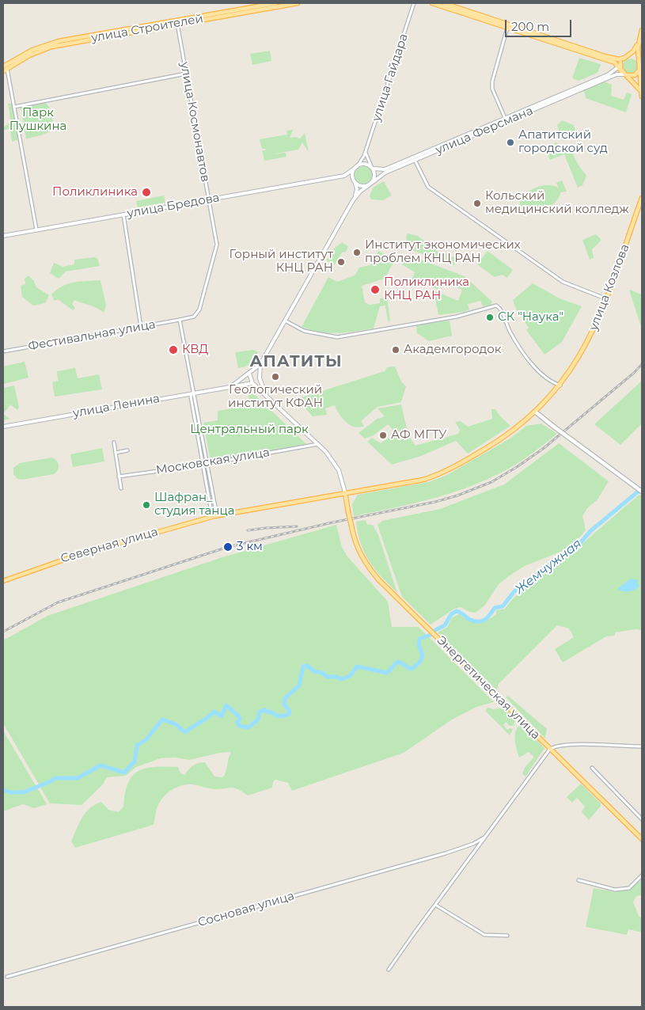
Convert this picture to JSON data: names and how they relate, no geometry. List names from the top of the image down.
{
  "streets": {
    "main road": [
      "улица Строителей",
      "улица Ферсмана",
      "улица Козлова",
      "Северная улица",
      "Энергетическая улица"
    ],
    "street": [
      "улица Гайдара",
      "улица Космонавтов",
      "улица Бредова",
      "Фестивальная улица",
      "улица Ленина",
      "Московская улица",
      "Сосновая улица"
    ]
  },
  "crossings": [
    ["улица Строителей", "улица Космонавтов"],
    ["улица Гайдара", "улица Ферсмана"],
    ["улица Космонавтов", "улица Бредова"],
    ["улица Космонавтов", "Фестивальная улица"],
    ["улица Ферсмана", "улица Козлова"],
    ["улица Ферсмана", "улица Ленина"],
    ["улица Ферсмана", "Московская улица"],
    ["улица Ферсмана", "Энергетическая улица"],
    ["Энергетическая улица", "Сосновая улица"]
  ],
  "districts": ["АПАТИТЫ"],
  "water": ["Жемчужная"],
  "parks": ["Парк Пушкина", "Центральный парк"],
  "places": [
    "Апатитский городской суд",
    "Поликлиника",
    "Кольский медицинский колледж",
    "Институт экономических проблем КНЦ РАН",
    "Горный институт КНЦ РАН",
    "Поликлиника КНЦ РАН",
    "СК \"Наука\"",
    "КВД",
    "Академгородок",
    "Геологический институт КФАН",
    "АФ МГТУ",
    "Шафран_ студия танца",
    "3 км"
  ],
  "scale_bar": "200 m"
}
